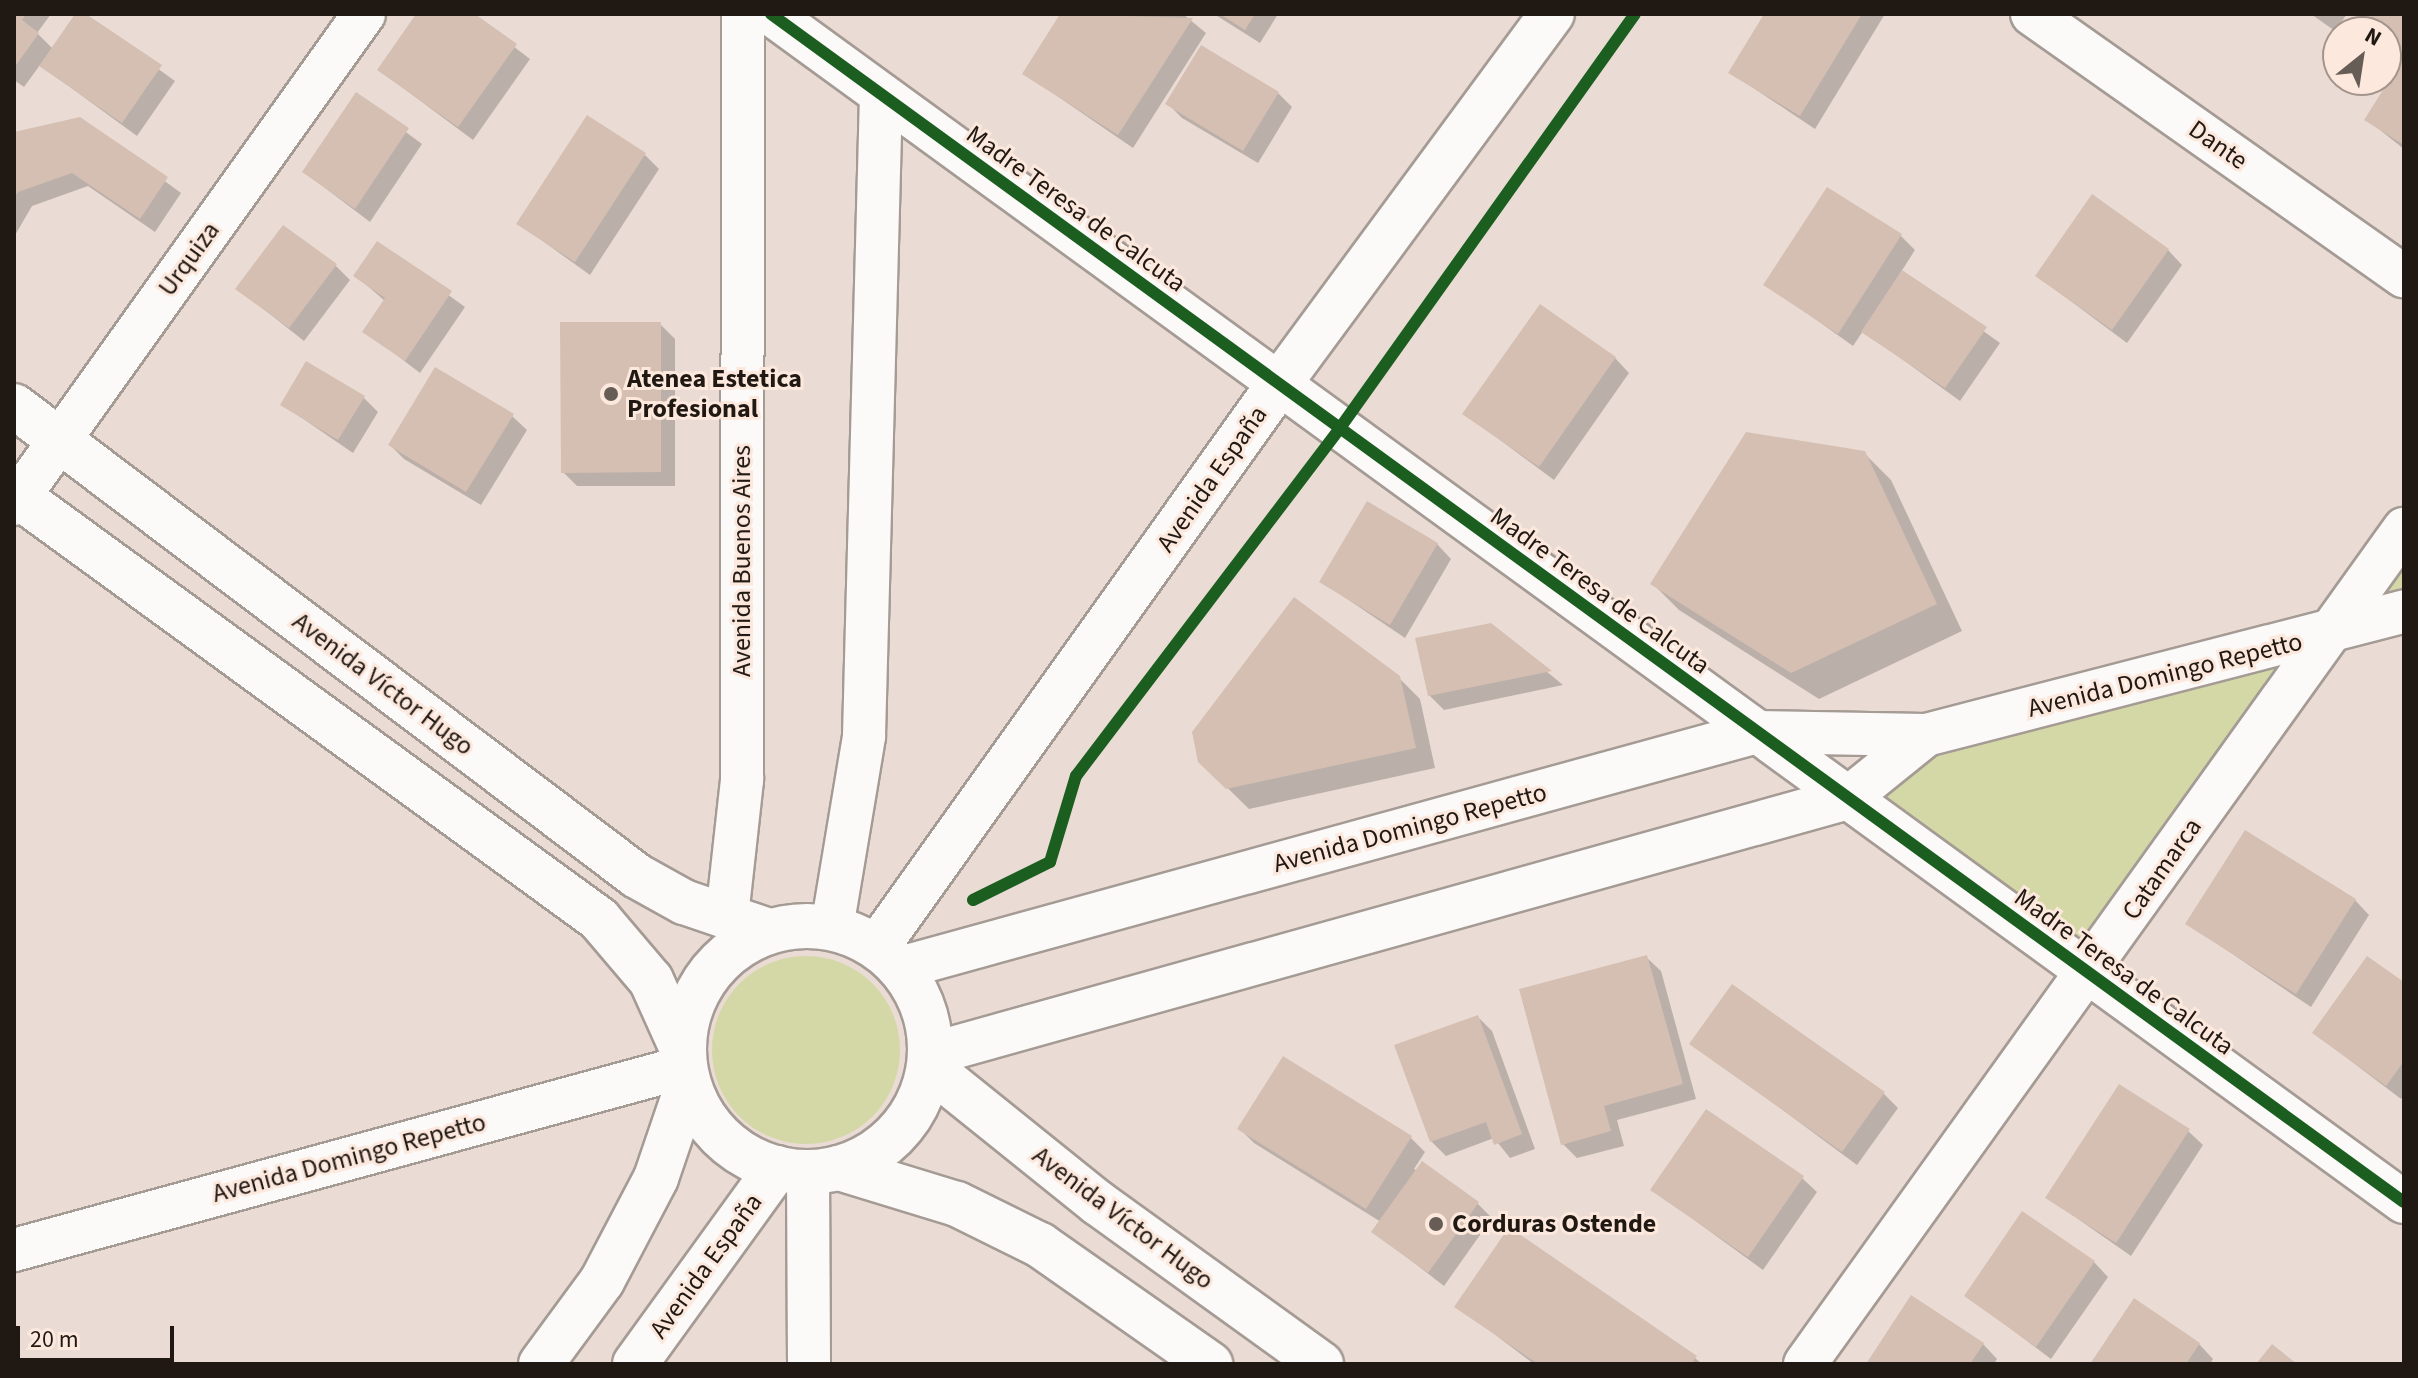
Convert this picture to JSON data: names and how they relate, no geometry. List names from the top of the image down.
{
  "streets": {
    "main road": ["Avenida España", "Avenida Víctor Hugo"],
    "street": [
      "Dante",
      "Madre Teresa de Calcuta",
      "Urquiza",
      "Avenida Buenos Aires",
      "Avenida Domingo Repetto",
      "Catamarca"
    ]
  },
  "crossings": [
    ["Madre Teresa de Calcuta", "Avenida España"],
    ["Madre Teresa de Calcuta", "Avenida Domingo Repetto"],
    ["Madre Teresa de Calcuta", "Catamarca"],
    ["Urquiza", "Avenida Víctor Hugo"],
    ["Avenida España", "Avenida Domingo Repetto"],
    ["Avenida España", "Avenida Víctor Hugo"],
    ["Avenida Buenos Aires", "Avenida Víctor Hugo"],
    ["Avenida Domingo Repetto", "Avenida Víctor Hugo"],
    ["Avenida Domingo Repetto", "Catamarca"]
  ],
  "places": ["Atenea Estetica Profesional", "Corduras Ostende"],
  "scale_bar": "20 m",
  "north": "top right"
}
